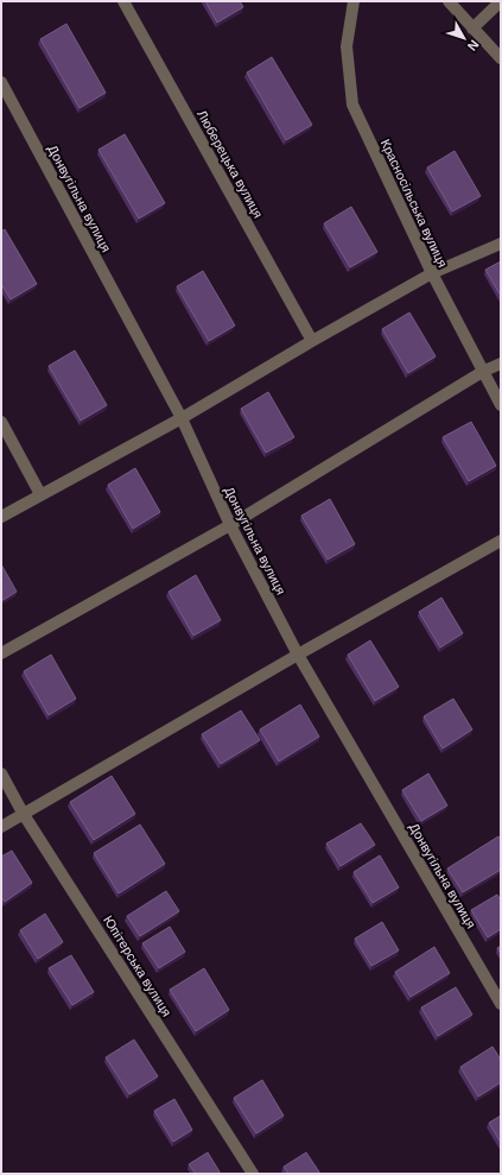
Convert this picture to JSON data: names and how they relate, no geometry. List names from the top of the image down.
{
  "streets": {
    "street": [
      "Люберецька вулиця",
      "Донвугільна вулиця",
      "Красносільська вулиця",
      "Юпітерська вулиця"
    ]
  },
  "north": "bottom right"
}
